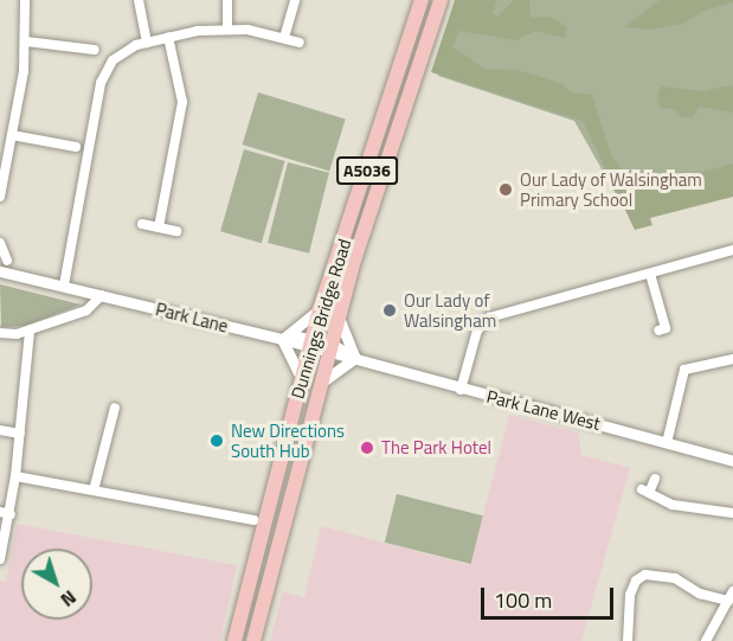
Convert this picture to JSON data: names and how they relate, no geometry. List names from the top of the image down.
{
  "streets": {
    "highway": ["A5036", "Dunnings Bridge Road"],
    "street": ["Park Lane", "Park Lane West"]
  },
  "crossings": [
    ["Park Lane", "Dunnings Bridge Road"],
    ["Park Lane", "Park Lane West"],
    ["Dunnings Bridge Road", "Park Lane West"]
  ],
  "places": [
    "Our Lady of Walsingham Primary School",
    "Our Lady of Walsingham",
    "New Directions South Hub",
    "The Park Hotel"
  ],
  "scale_bar": "100 m",
  "north": "bottom right"
}
